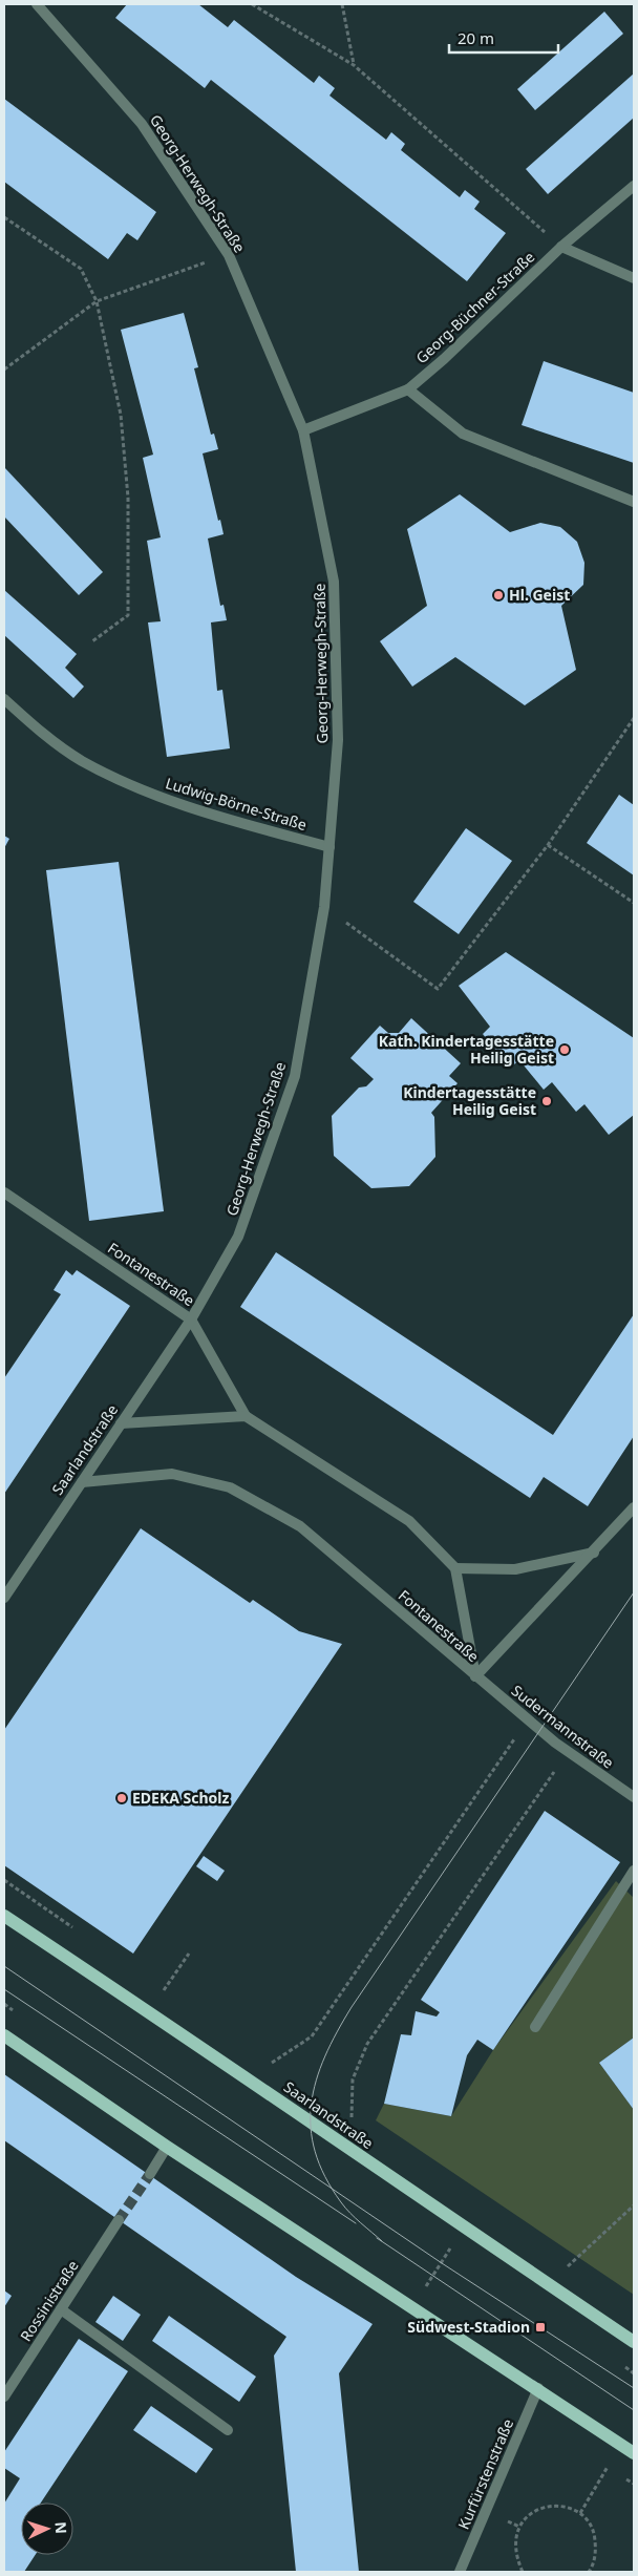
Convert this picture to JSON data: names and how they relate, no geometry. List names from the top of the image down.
{
  "streets": {
    "main road": ["Saarlandstraße"],
    "street": [
      "Georg-Herwegh-Straße",
      "Georg-Büchner-Straße",
      "Ludwig-Börne-Straße",
      "Fontanestraße",
      "Sudermannstraße",
      "Rossinistraße",
      "Kurfürstenstraße"
    ]
  },
  "crossings": [
    ["Georg-Herwegh-Straße", "Georg-Büchner-Straße"],
    ["Georg-Herwegh-Straße", "Ludwig-Börne-Straße"],
    ["Georg-Herwegh-Straße", "Fontanestraße"],
    ["Georg-Herwegh-Straße", "Saarlandstraße"],
    ["Fontanestraße", "Saarlandstraße"],
    ["Fontanestraße", "Sudermannstraße"]
  ],
  "places": {
    "other": [
      "Hl. Geist",
      "Kath. Kindertagesstätte Heilig Geist",
      "Kindertagesstätte Heilig Geist",
      "EDEKA Scholz"
    ],
    "transit": ["Südwest-Stadion"]
  },
  "scale_bar": "20 m",
  "north": "right"
}
